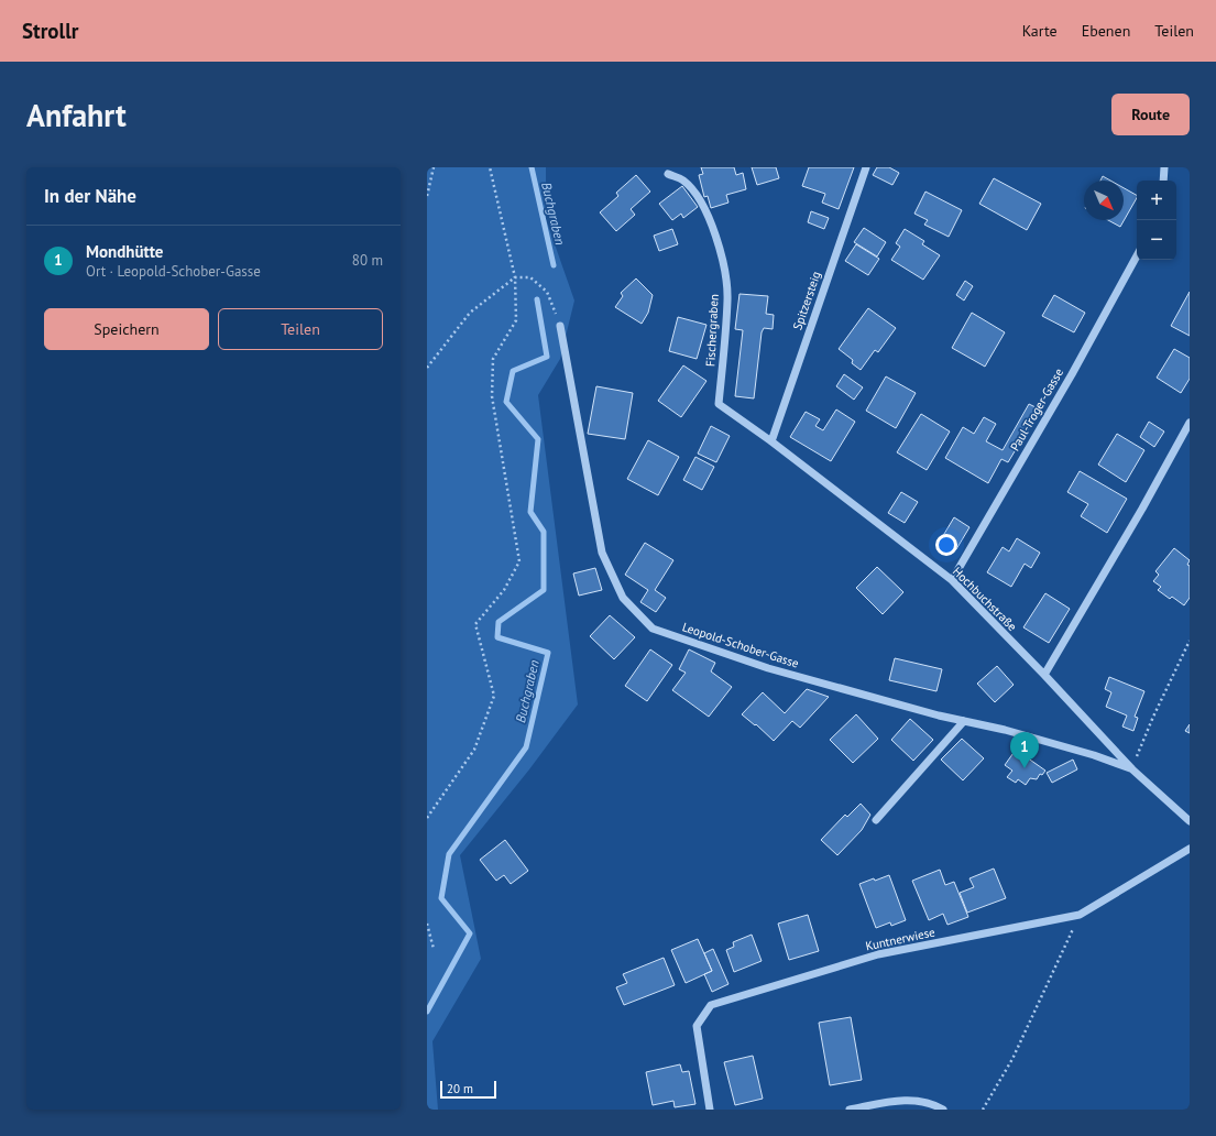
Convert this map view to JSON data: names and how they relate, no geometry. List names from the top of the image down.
{
  "streets": {
    "street": [
      "Spitzersteig",
      "Fischergraben",
      "Paul-Troger-Gasse",
      "Hochbuchstraße",
      "Leopold-Schober-Gasse",
      "Kuntnerwiese"
    ]
  },
  "crossings": [
    ["Spitzersteig", "Hochbuchstraße"],
    ["Fischergraben", "Hochbuchstraße"],
    ["Paul-Troger-Gasse", "Hochbuchstraße"],
    ["Hochbuchstraße", "Leopold-Schober-Gasse"]
  ],
  "water": ["Buchgraben"],
  "scale_bar": "20 m",
  "north": "bottom right",
  "page": {
    "header": "Strollr",
    "nav": ["Karte", "Ebenen", "Teilen"],
    "buttons": [
      "Route",
      ["Speichern", "Teilen"]
    ],
    "title": "Anfahrt",
    "heading": "In der Nähe",
    "map_buttons": ["+", "−"],
    "list": [
      {
        "mark": "1",
        "name": "Mondhütte",
        "note": "Ort · Leopold-Schober-Gasse",
        "value": "80 m"
      }
    ],
    "pins": "1",
    "scale": "20 m"
  }
}
